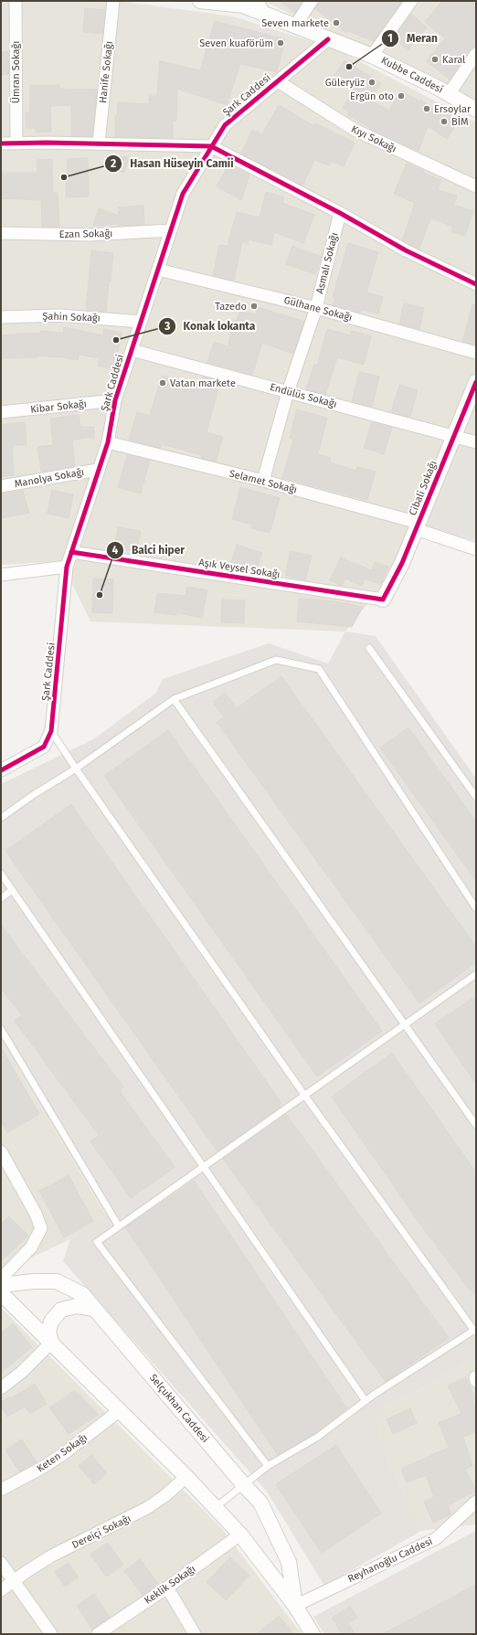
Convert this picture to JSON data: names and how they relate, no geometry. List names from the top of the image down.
{
  "streets": {
    "street": [
      "Ümran Sokağı",
      "Hanife Sokağı",
      "Kubbe Caddesi",
      "Şark Caddesi",
      "Kıyı Sokağı",
      "Ezan Sokağı",
      "Asmalı Sokağı",
      "Gülhane Sokağı",
      "Şahin Sokağı",
      "Endülüs Sokağı",
      "Kibar Sokağı",
      "Manolya Sokağı",
      "Selamet Sokağı",
      "Cibali Sokağı",
      "Aşık Veysel Sokağı",
      "Selçukhan Caddesi",
      "Keten Sokağı",
      "Dereiçi Sokağı",
      "Reyhanoğlu Caddesi",
      "Keklik Sokağı"
    ]
  },
  "crossings": [
    ["Kubbe Caddesi", "Şark Caddesi"],
    ["Şark Caddesi", "Kıyı Sokağı"],
    ["Şark Caddesi", "Ezan Sokağı"],
    ["Şark Caddesi", "Gülhane Sokağı"],
    ["Şark Caddesi", "Şahin Sokağı"],
    ["Şark Caddesi", "Endülüs Sokağı"],
    ["Şark Caddesi", "Kibar Sokağı"],
    ["Şark Caddesi", "Manolya Sokağı"],
    ["Şark Caddesi", "Selamet Sokağı"],
    ["Şark Caddesi", "Aşık Veysel Sokağı"],
    ["Asmalı Sokağı", "Gülhane Sokağı"],
    ["Asmalı Sokağı", "Endülüs Sokağı"],
    ["Asmalı Sokağı", "Selamet Sokağı"],
    ["Endülüs Sokağı", "Cibali Sokağı"],
    ["Selamet Sokağı", "Cibali Sokağı"],
    ["Cibali Sokağı", "Aşık Veysel Sokağı"],
    ["Selçukhan Caddesi", "Keten Sokağı"],
    ["Selçukhan Caddesi", "Dereiçi Sokağı"],
    ["Selçukhan Caddesi", "Reyhanoğlu Caddesi"],
    ["Selçukhan Caddesi", "Keklik Sokağı"]
  ],
  "places": [
    "Seven markete",
    "Seven kuaförüm",
    "Karal",
    "Meran",
    "Güleryüz",
    "Ergün oto",
    "Ersoylar",
    "BİM",
    "Hasan Hüseyin Camii",
    "Tazedo",
    "Konak lokanta",
    "Vatan markete",
    "Balci hiper"
  ]
}
